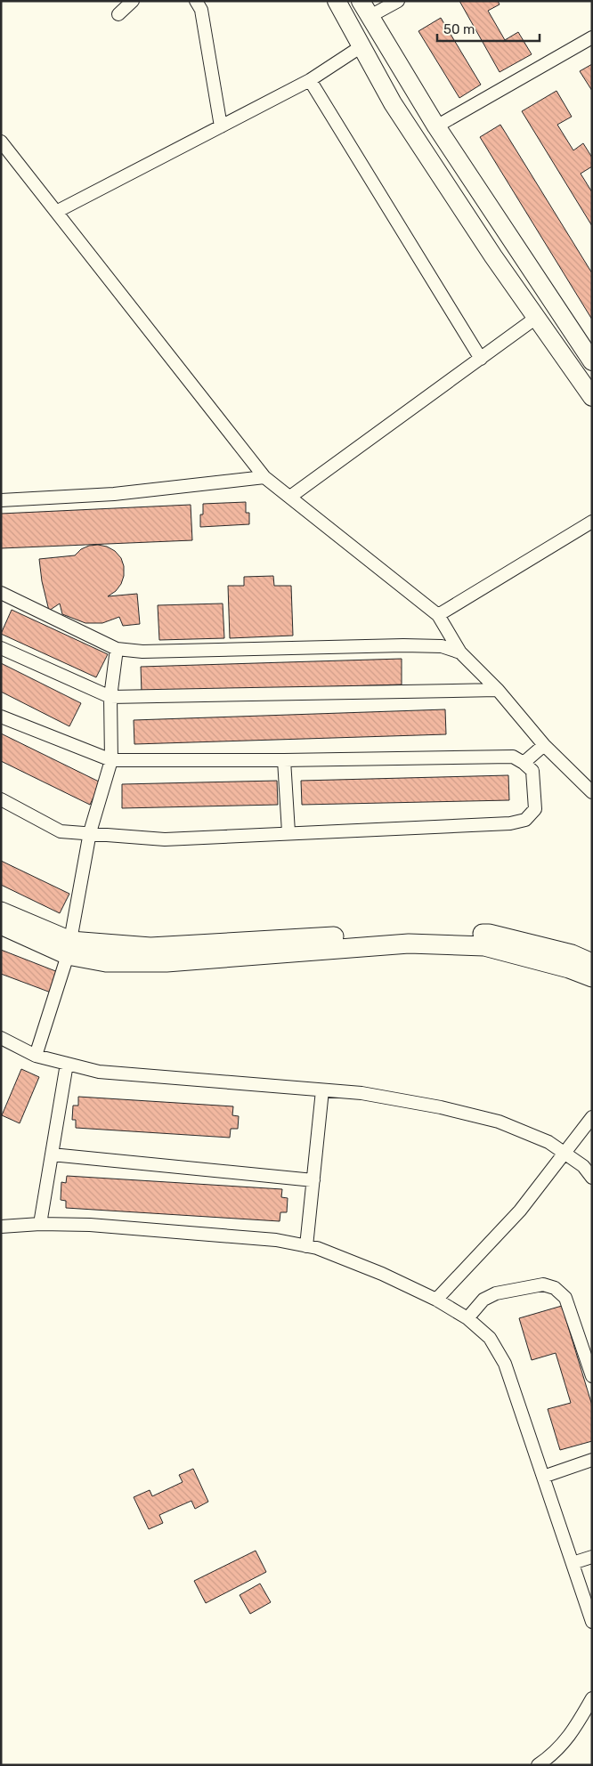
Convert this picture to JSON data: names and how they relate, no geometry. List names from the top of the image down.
{
  "scale_bar": "50 m"
}
